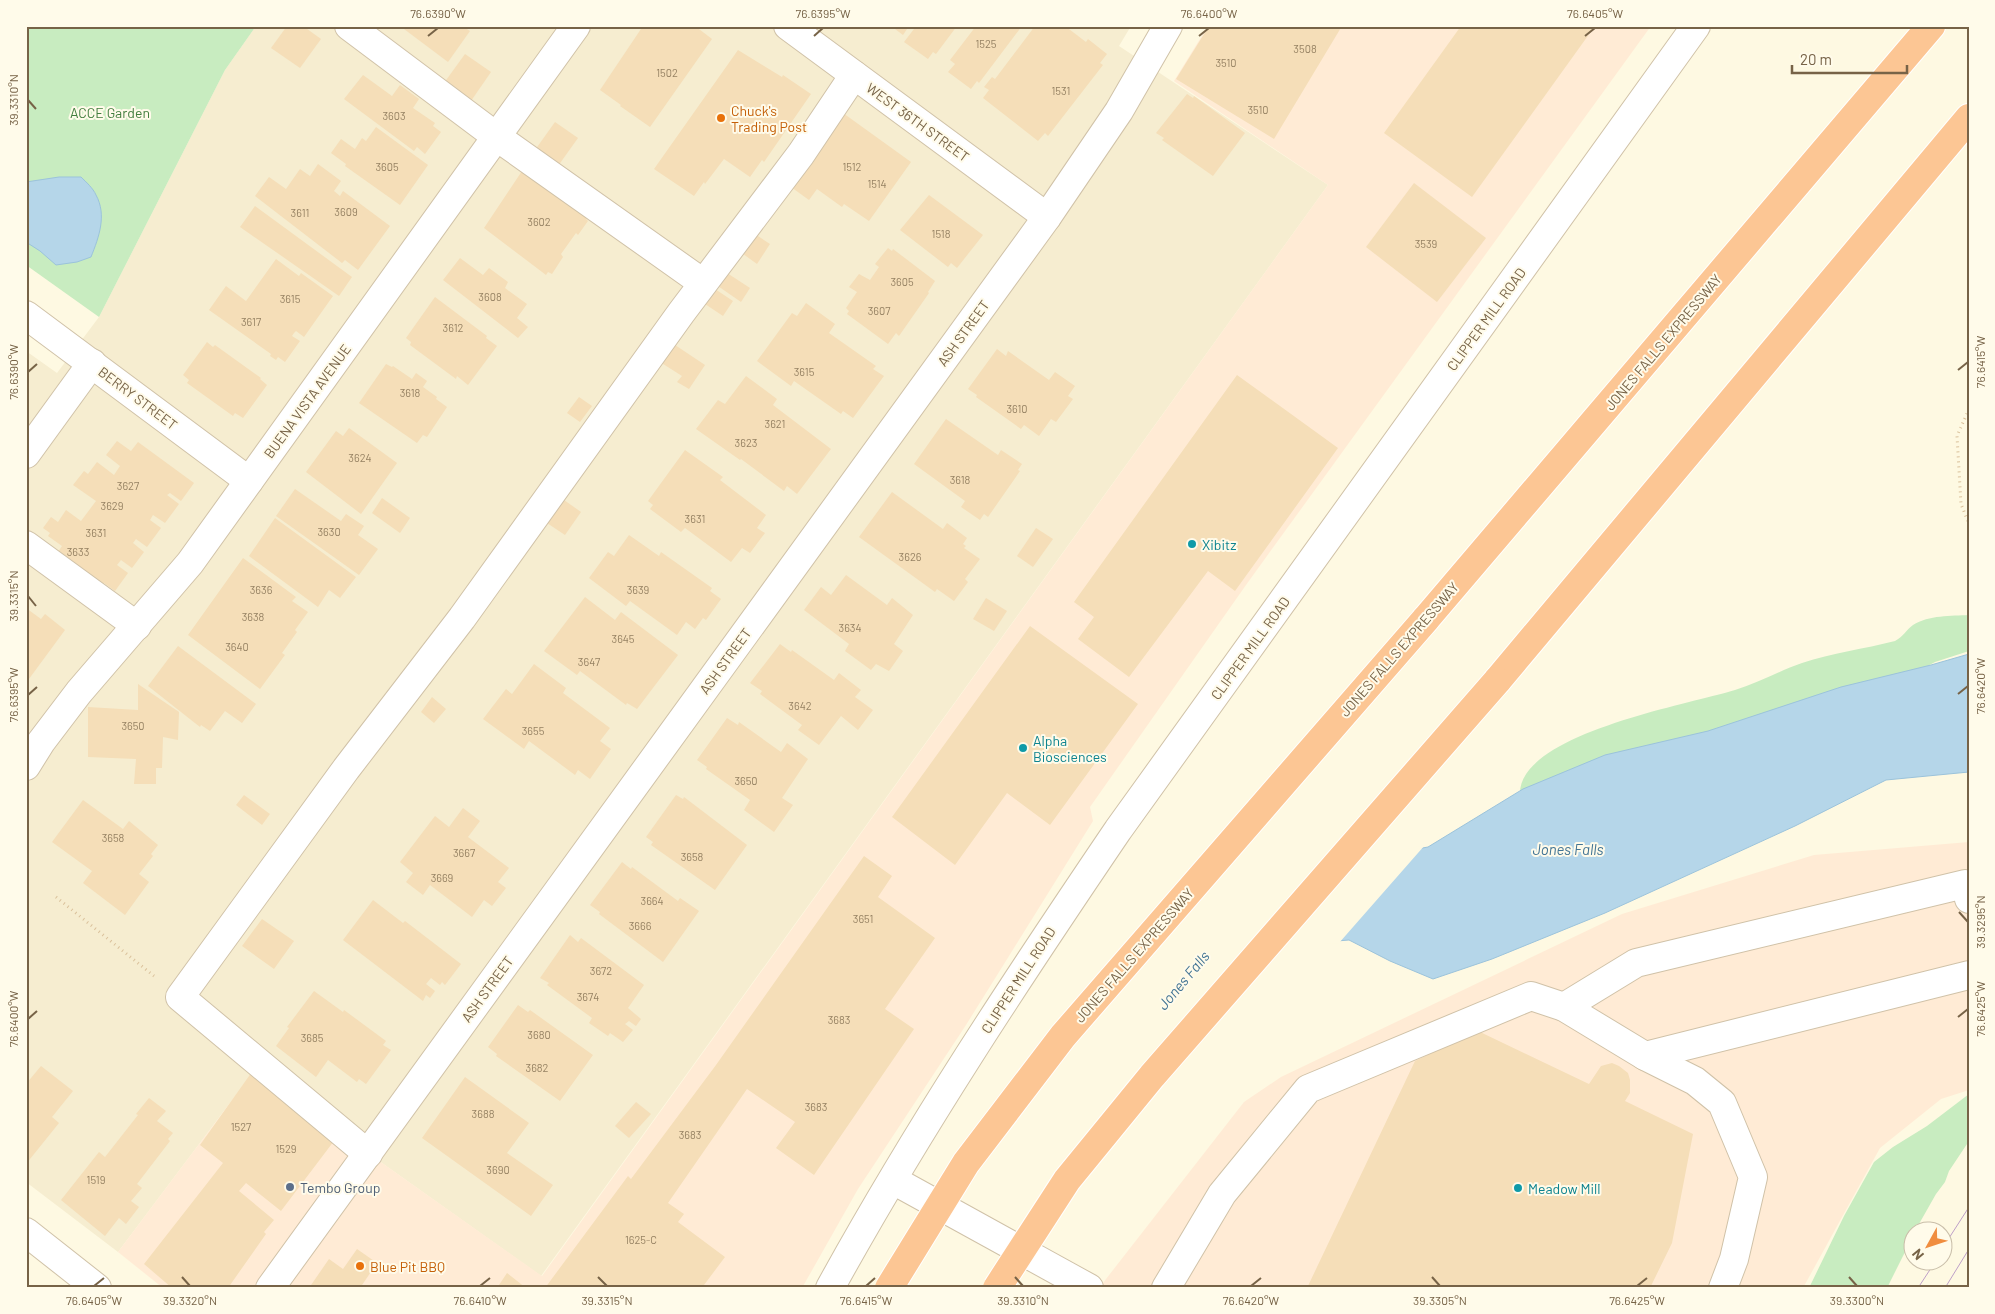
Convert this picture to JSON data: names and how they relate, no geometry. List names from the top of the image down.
{
  "streets": {
    "highway": ["JONES FALLS EXPRESSWAY"],
    "street": [
      "WEST 36TH STREET",
      "CLIPPER MILL ROAD",
      "ASH STREET",
      "BERRY STREET",
      "BUENA VISTA AVENUE"
    ]
  },
  "crossings": [
    ["WEST 36TH STREET", "ASH STREET"],
    ["BERRY STREET", "BUENA VISTA AVENUE"]
  ],
  "water": ["Jones Falls"],
  "parks": ["ACCE Garden"],
  "places": [
    "Chuck's Trading Post",
    "Xibitz",
    "Alpha Biosciences",
    "Tembo Group",
    "Meadow Mill",
    "Blue Pit BBQ"
  ],
  "house_numbers": [
    "1525",
    "3508",
    "3510",
    "1502",
    "1531",
    "3510",
    "3603",
    "3605",
    "1512",
    "1514",
    "3609",
    "3611",
    "3602",
    "1518",
    "3539",
    "3605",
    "3608",
    "3615",
    "3607",
    "3617",
    "3612",
    "3615",
    "3618",
    "3610",
    "3621",
    "3623",
    "3624",
    "3618",
    "3627",
    "3629",
    "3631",
    "3630",
    "3631",
    "3633",
    "3626",
    "3636",
    "3639",
    "3638",
    "3634",
    "3645",
    "3640",
    "3647",
    "3642",
    "3650",
    "3655",
    "3650",
    "3658",
    "3667",
    "3658",
    "3669",
    "3664",
    "3651",
    "3666",
    "3672",
    "3674",
    "3683",
    "3680",
    "3685",
    "3682",
    "3683",
    "3688",
    "1527",
    "3683",
    "1529",
    "3690",
    "1519",
    "1625-C"
  ],
  "scale_bar": "20 m",
  "north": "bottom left",
  "coordinates": [
    "76.6390°W",
    "76.6395°W",
    "76.6400°W",
    "76.6405°W",
    "39.3310°N",
    "76.6415°W",
    "39.3315°N",
    "76.6420°W",
    "39.3295°N",
    "76.6425°W",
    "39.3320°N",
    "76.6410°W",
    "39.3305°N",
    "39.3300°N"
  ]
}
